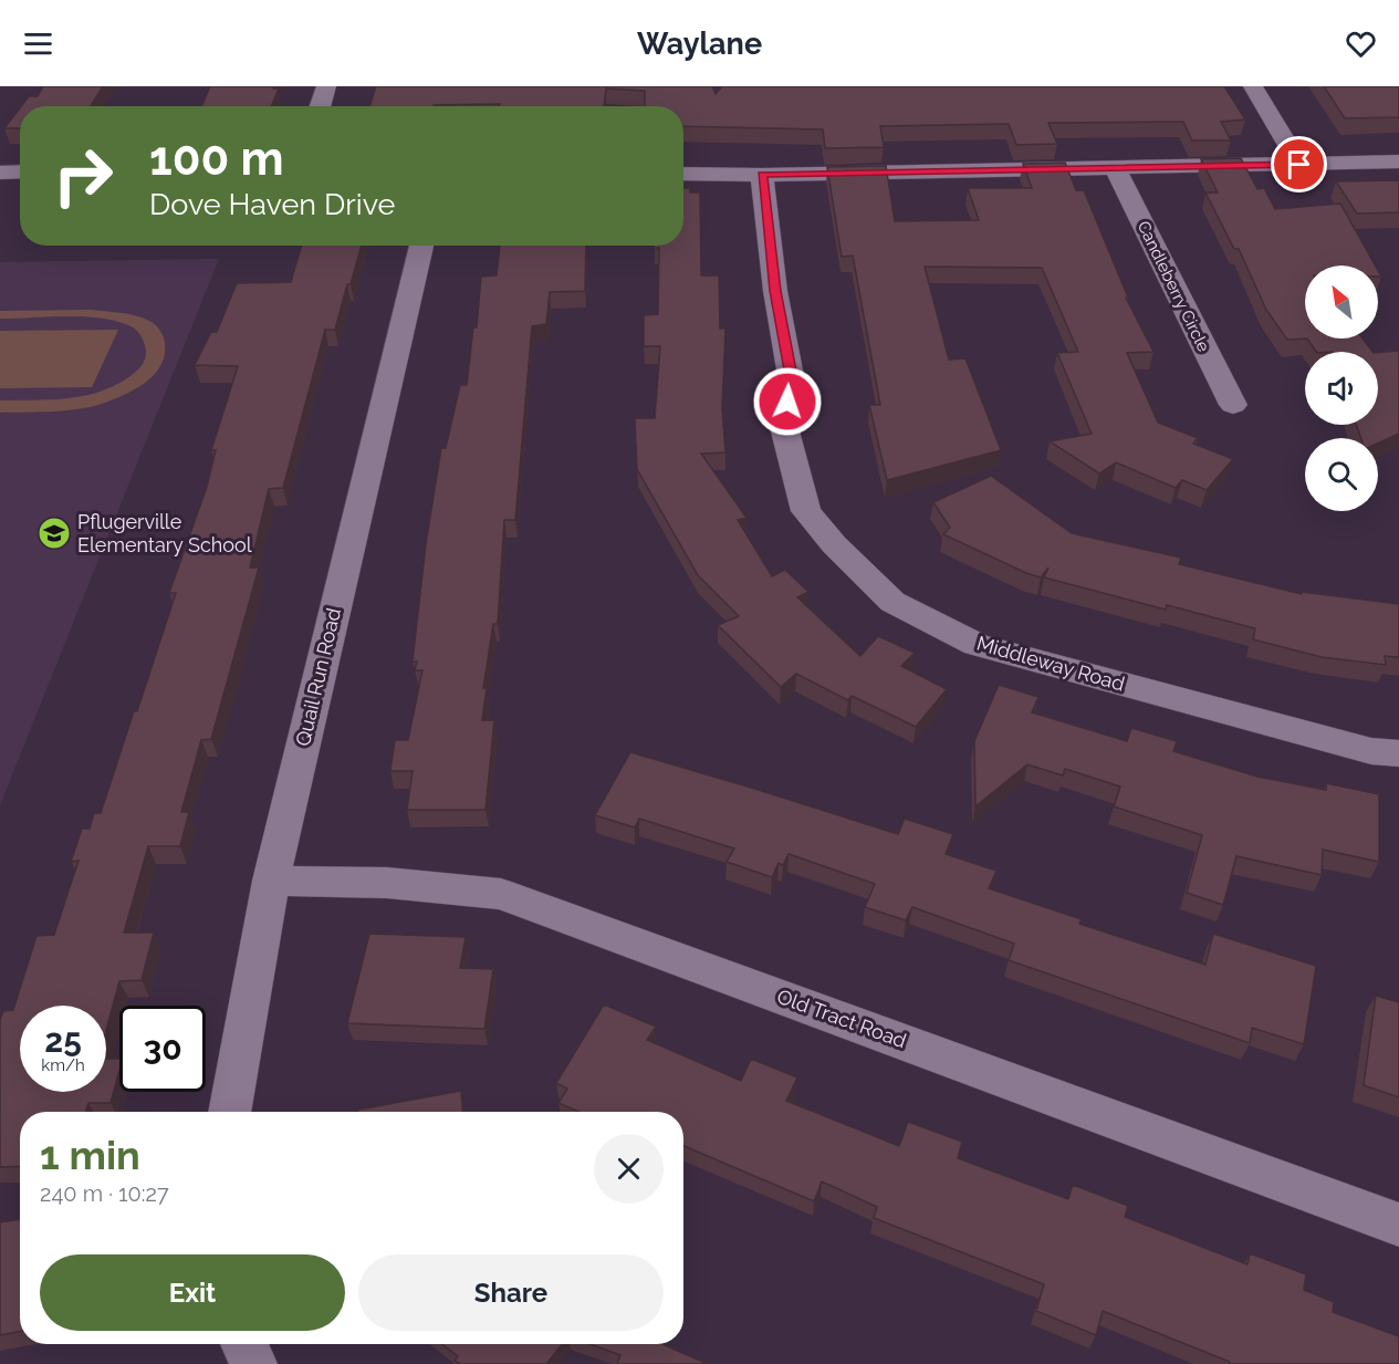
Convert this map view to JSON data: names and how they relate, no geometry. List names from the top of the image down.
{
  "streets": {
    "street": [
      "Candleberry Circle",
      "Middleway Road",
      "Quail Run Road",
      "Old Tract Road"
    ]
  },
  "crossings": [
    ["Quail Run Road", "Old Tract Road"]
  ],
  "places": {
    "school or university": ["Pflugerville Elementary School"]
  },
  "north": "top left",
  "page": {
    "header": "Waylane",
    "turn": ["100 m", "Dove Haven Drive"],
    "speed": "25 km/h",
    "limit": "30",
    "heading": ["1 min", "240 m · 10:27"],
    "buttons": ["Exit", "Share"]
  }
}
